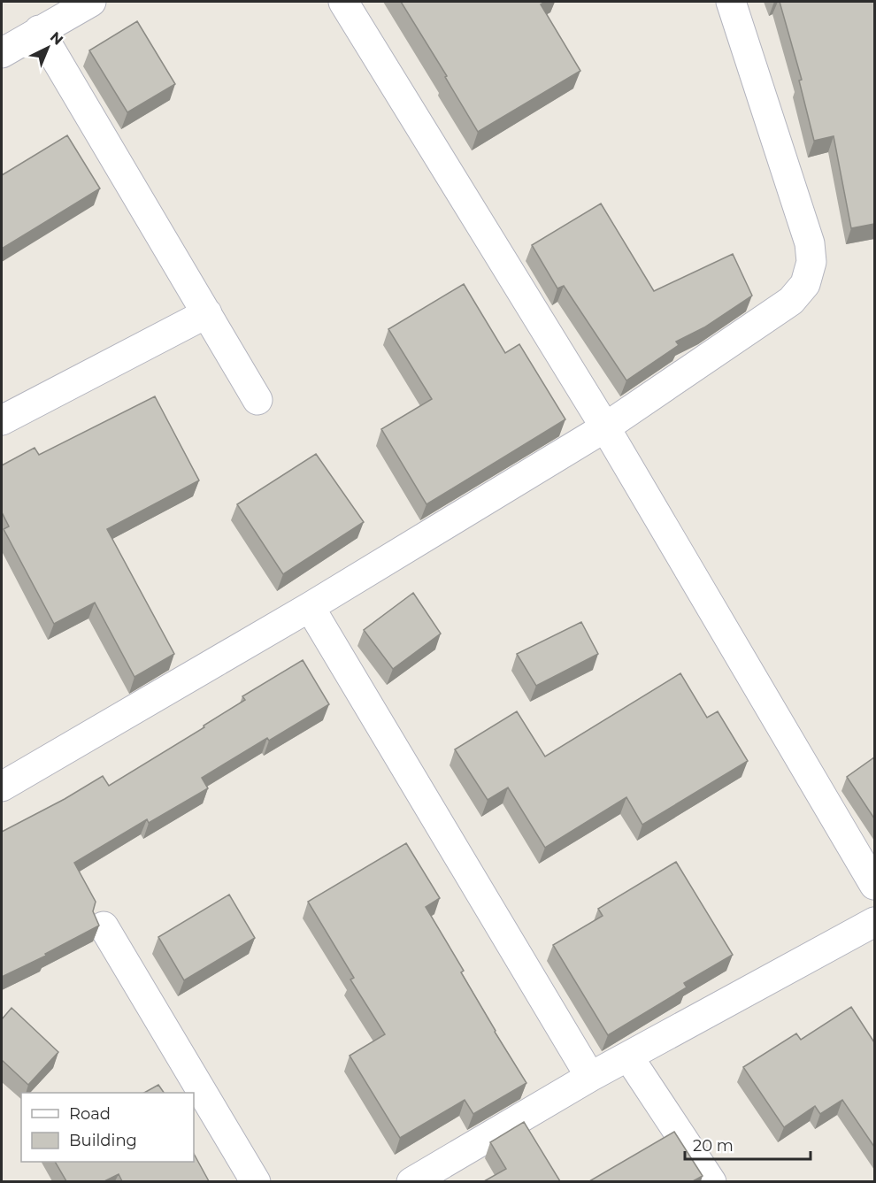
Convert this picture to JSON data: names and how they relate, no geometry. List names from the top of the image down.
{
  "legend": ["Road", "Building"],
  "scale_bar": "20 m",
  "north": "top right"
}
